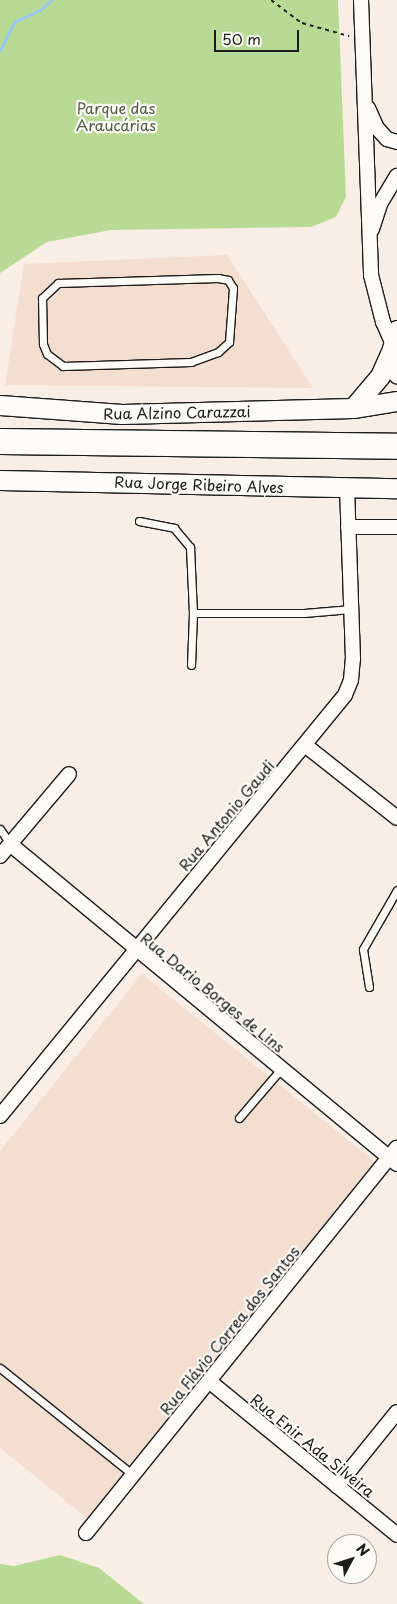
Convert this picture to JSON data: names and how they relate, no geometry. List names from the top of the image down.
{
  "streets": {
    "main road": ["Rua Alzino Carazzai", "Rua Jorge Ribeiro Alves"],
    "street": [
      "Rua Antonio Gaudi",
      "Rua Dario Borges de Lins",
      "Rua Flávio Correa dos Santos",
      "Rua Enir Ada Silveira"
    ]
  },
  "crossings": [
    ["Rua Jorge Ribeiro Alves", "Rua Antonio Gaudi"],
    ["Rua Antonio Gaudi", "Rua Dario Borges de Lins"],
    ["Rua Dario Borges de Lins", "Rua Flávio Correa dos Santos"],
    ["Rua Flávio Correa dos Santos", "Rua Enir Ada Silveira"]
  ],
  "parks": ["Parque das Araucárias"],
  "scale_bar": "50 m",
  "north": "top right"
}
